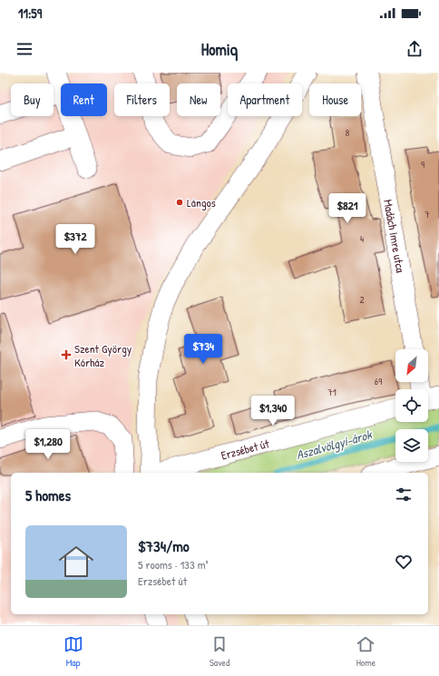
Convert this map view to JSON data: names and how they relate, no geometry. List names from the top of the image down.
{
  "streets": {
    "street": ["Madách Imre utca", "Erzsébet út"]
  },
  "water": ["Aszalvölgyi-árok"],
  "places": {
    "other": ["Lángos"],
    "health": ["Szent György Kórház"]
  },
  "house_numbers": [
    "8",
    "9",
    "7",
    "4",
    "2",
    "69",
    "71"
  ],
  "north": "bottom left",
  "page": {
    "status": "11:59",
    "header": "Homiq",
    "chip": [
      "Buy",
      "Rent",
      "Filters",
      "New",
      "Apartment",
      "House"
    ],
    "price": [
      "$821",
      "$372",
      "$734",
      "$1,340",
      "$1,280"
    ],
    "heading": "5 homes",
    "list": [
      {
        "name": "$734/mo",
        "note": "5 rooms · 133 m² · Erzsébet út"
      }
    ],
    "tabs": ["Map", "Saved", "Home"]
  }
}
